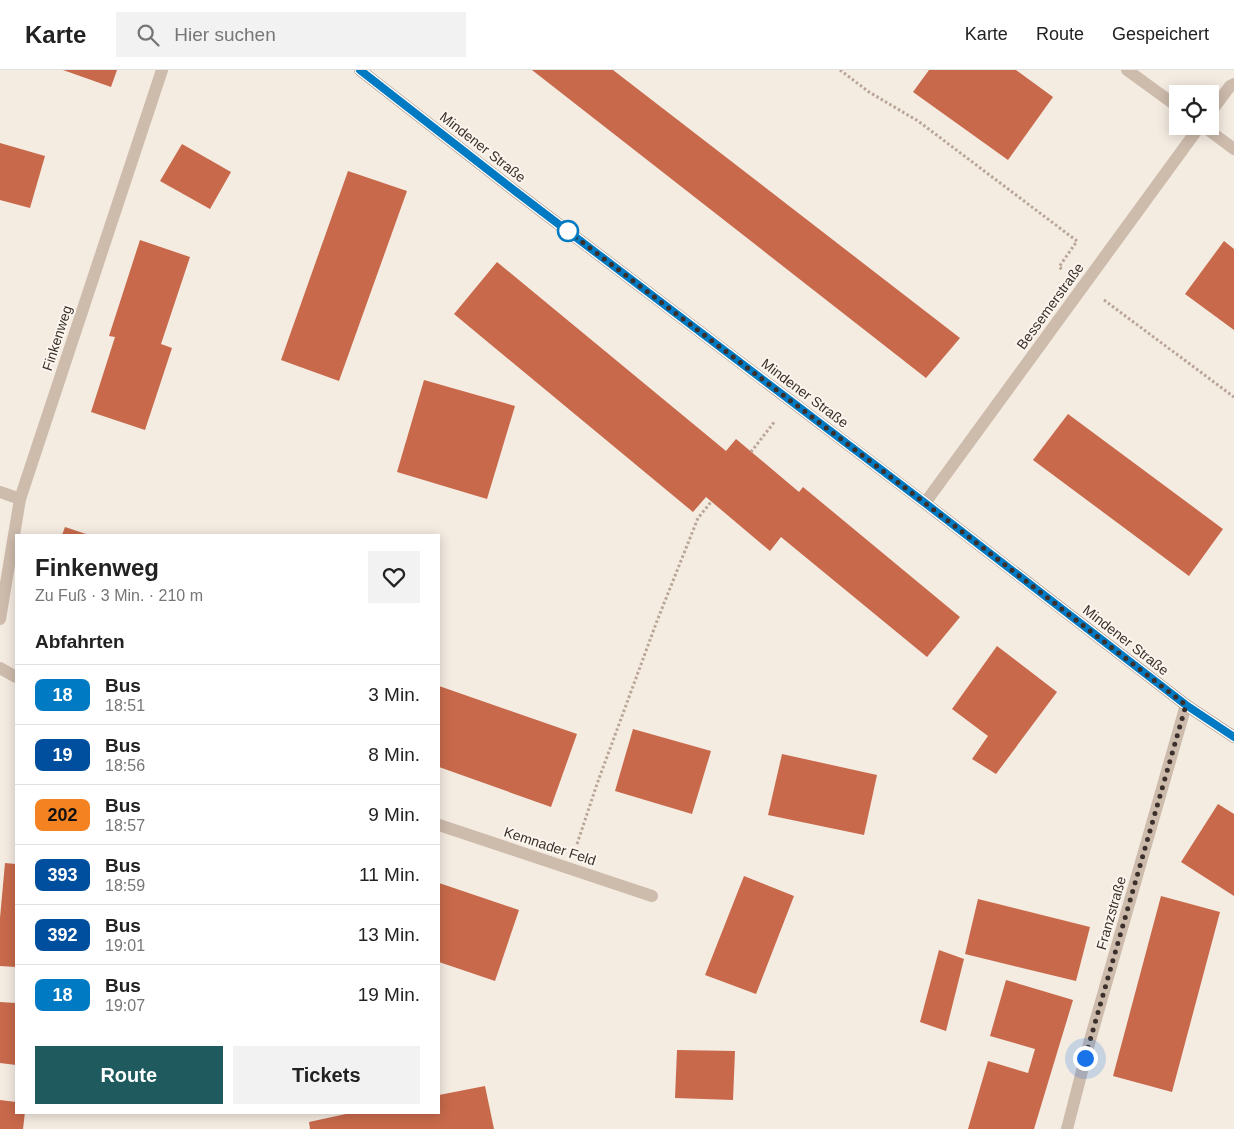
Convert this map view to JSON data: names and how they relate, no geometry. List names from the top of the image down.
{
  "streets": {
    "main road": ["Mindener Straße"],
    "street": [
      "Bessemerstraße",
      "Finkenweg",
      "Kemnader Feld",
      "Franzstraße"
    ]
  },
  "crossings": [
    ["Mindener Straße", "Bessemerstraße"],
    ["Mindener Straße", "Franzstraße"]
  ],
  "lines": ["bus line 18"],
  "page": {
    "header": "Karte",
    "search": "Hier suchen",
    "nav": ["Karte", "Route", "Gespeichert"],
    "heading": [
      ["Finkenweg", "Zu Fuß · 3 Min. · 210 m"],
      "Abfahrten"
    ],
    "list": [
      {
        "mark": "18",
        "name": "Bus",
        "note": "18:51",
        "value": "3 Min."
      },
      {
        "mark": "19",
        "name": "Bus",
        "note": "18:56",
        "value": "8 Min."
      },
      {
        "mark": "202",
        "name": "Bus",
        "note": "18:57",
        "value": "9 Min."
      },
      {
        "mark": "393",
        "name": "Bus",
        "note": "18:59",
        "value": "11 Min."
      },
      {
        "mark": "392",
        "name": "Bus",
        "note": "19:01",
        "value": "13 Min."
      },
      {
        "mark": "18",
        "name": "Bus",
        "note": "19:07",
        "value": "19 Min."
      }
    ],
    "buttons": ["Route", "Tickets"]
  }
}
